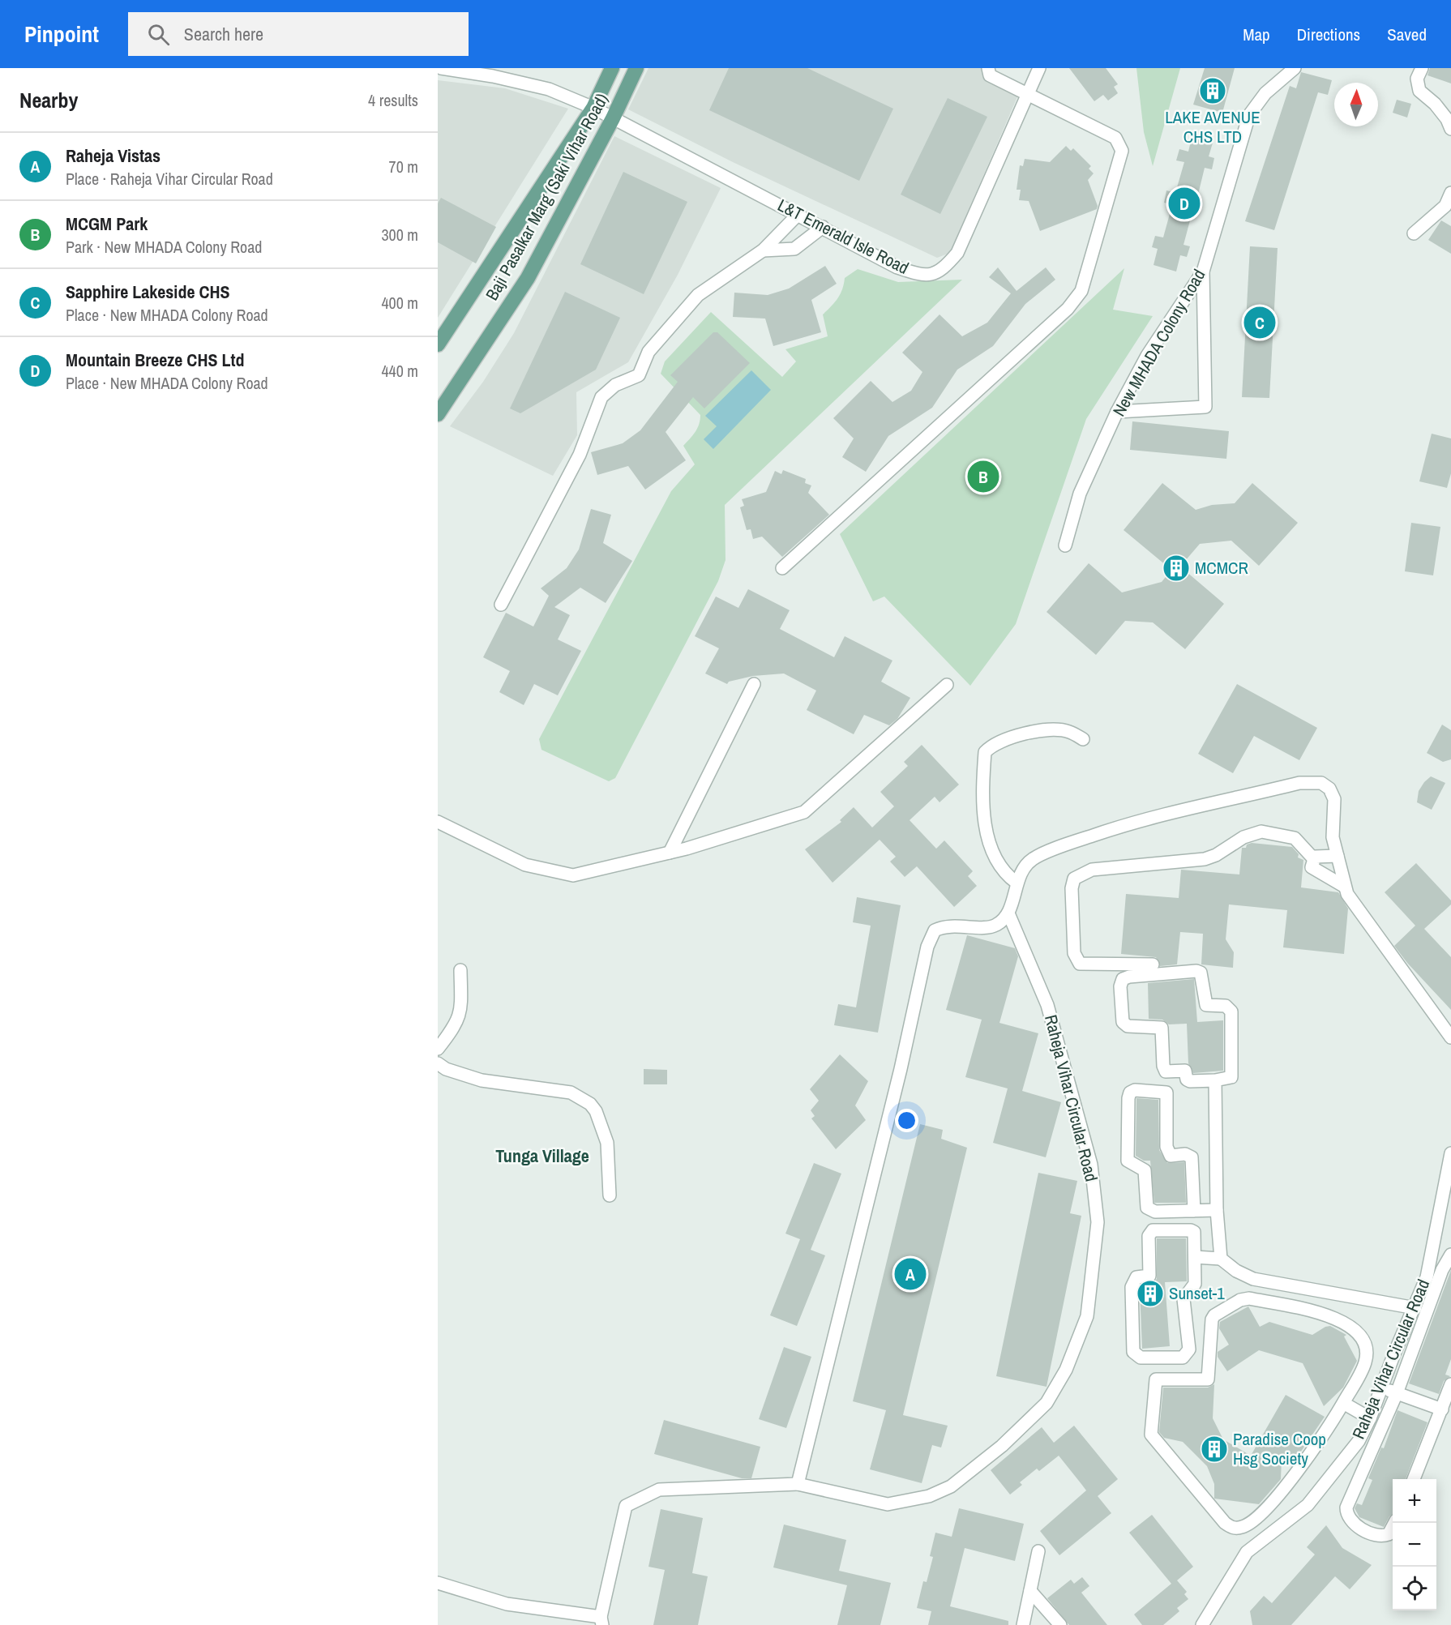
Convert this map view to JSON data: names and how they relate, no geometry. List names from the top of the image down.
{
  "streets": {
    "main road": ["Baji Pasalkar Marg (Saki Vihar Road)"],
    "street": ["L&T Emerald Isle Road", "New MHADA Colony Road", "Raheja Vihar Circular Road"]
  },
  "crossings": [
    ["Baji Pasalkar Marg (Saki Vihar Road)", "L&T Emerald Isle Road"]
  ],
  "districts": ["Tunga Village"],
  "places": {
    "building": [
      "LAKE AVENUE CHS LTD",
      "MCMCR",
      "Sunset-1",
      "Paradise Coop Hsg Society"
    ]
  },
  "north": "top",
  "page": {
    "header": "Pinpoint",
    "search": "Search here",
    "nav": ["Map", "Directions", "Saved"],
    "heading": ["Nearby", "4 results"],
    "list": [
      {
        "mark": "A",
        "name": "Raheja Vistas",
        "note": "Place · Raheja Vihar Circular Road",
        "value": "70 m"
      },
      {
        "mark": "B",
        "name": "MCGM Park",
        "note": "Park · New MHADA Colony Road",
        "value": "300 m"
      },
      {
        "mark": "C",
        "name": "Sapphire Lakeside CHS",
        "note": "Place · New MHADA Colony Road",
        "value": "400 m"
      },
      {
        "mark": "D",
        "name": "Mountain Breeze CHS Ltd",
        "note": "Place · New MHADA Colony Road",
        "value": "440 m"
      }
    ],
    "pins": [
      "D",
      "C",
      "B",
      "A"
    ],
    "map_buttons": ["+", "−"]
  }
}
